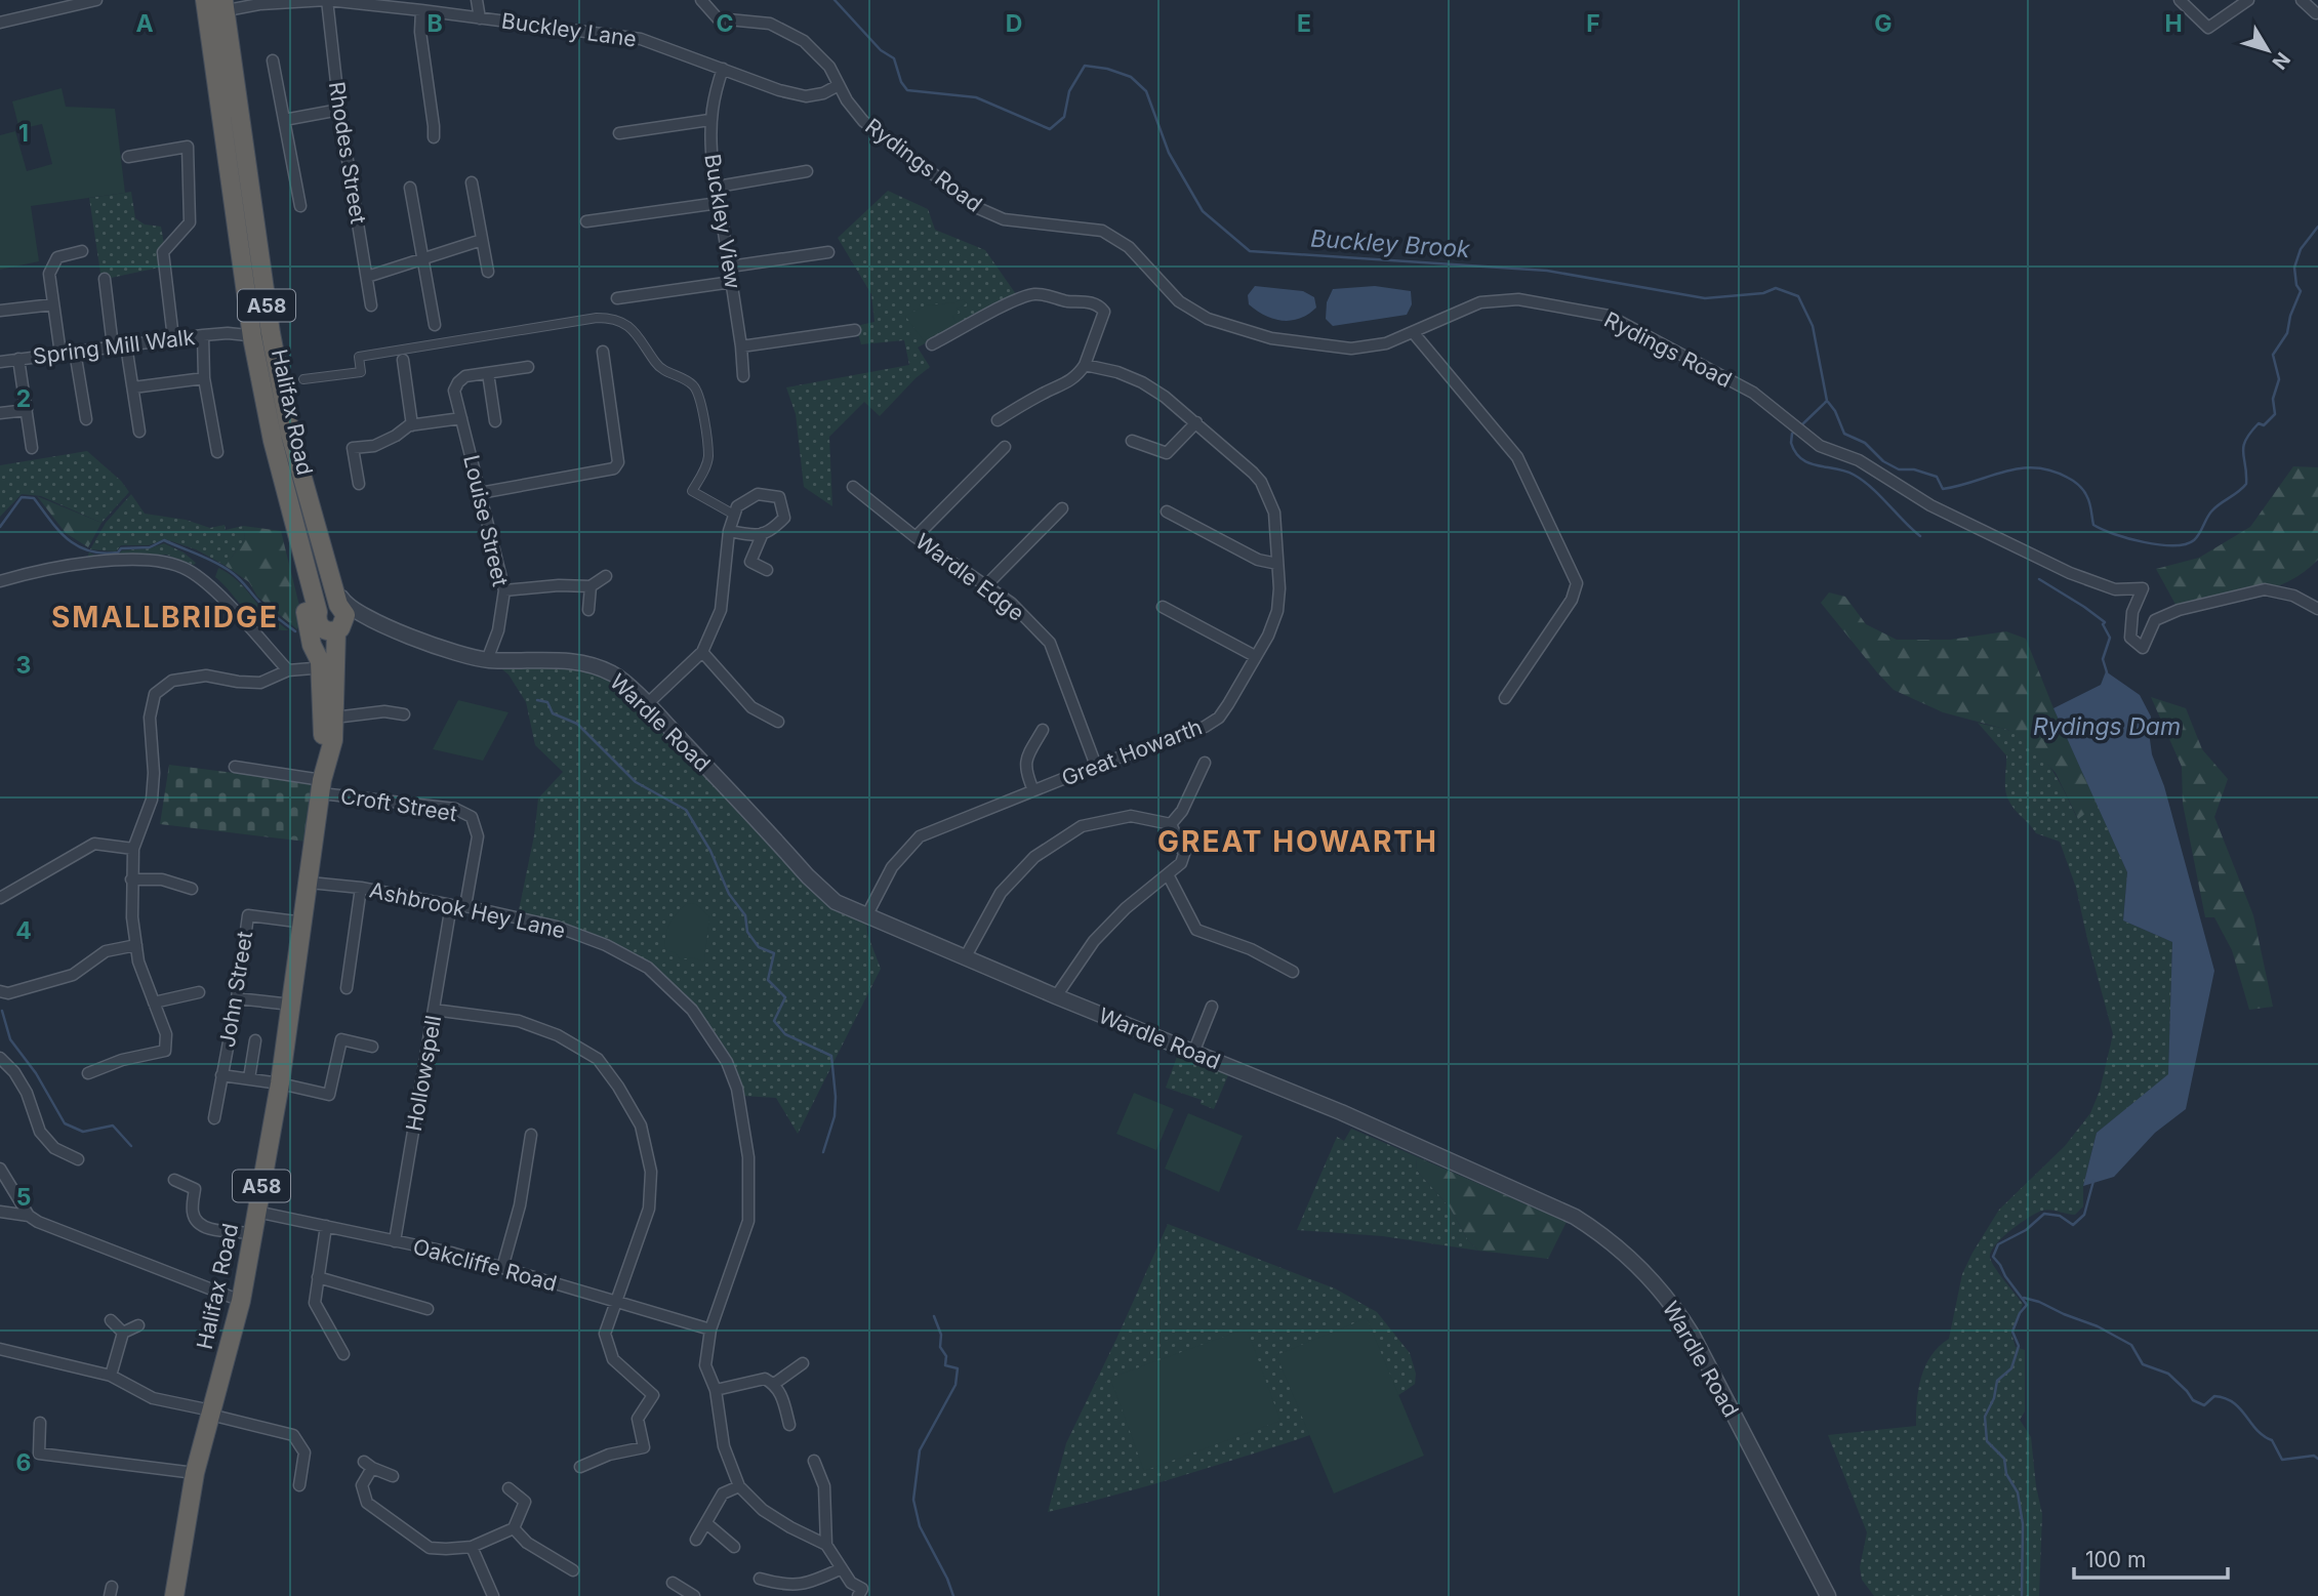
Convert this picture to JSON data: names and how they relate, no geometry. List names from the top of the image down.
{
  "streets": {
    "highway": ["A58", "Halifax Road"],
    "street": [
      "Buckley Lane",
      "Rhodes Street",
      "Rydings Road",
      "Buckley View",
      "Spring Mill Walk",
      "Louise Street",
      "Wardle Edge",
      "Wardle Road",
      "Great Howarth",
      "Croft Street",
      "Ashbrook Hey Lane",
      "John Street",
      "Hollowspell",
      "Oakcliffe Road"
    ]
  },
  "crossings": [
    ["Buckley Lane", "Rhodes Street"],
    ["Buckley Lane", "Rydings Road"],
    ["Buckley Lane", "Buckley View"],
    ["Buckley Lane", "Halifax Road"],
    ["A58", "Halifax Road"],
    ["A58", "Wardle Road"],
    ["Spring Mill Walk", "Halifax Road"],
    ["Halifax Road", "Wardle Road"],
    ["Halifax Road", "Croft Street"],
    ["Halifax Road", "Ashbrook Hey Lane"],
    ["Halifax Road", "John Street"],
    ["Halifax Road", "Oakcliffe Road"],
    ["Louise Street", "Wardle Road"],
    ["Wardle Edge", "Great Howarth"],
    ["Wardle Road", "Great Howarth"],
    ["Croft Street", "Ashbrook Hey Lane"],
    ["Ashbrook Hey Lane", "Hollowspell"],
    ["Ashbrook Hey Lane", "Oakcliffe Road"],
    ["Hollowspell", "Oakcliffe Road"]
  ],
  "districts": ["SMALLBRIDGE", "GREAT HOWARTH"],
  "water": ["Buckley Brook", "Rydings Dam"],
  "scale_bar": "100 m",
  "north": "bottom right",
  "grid": {
    "columns": [
      "A",
      "B",
      "C",
      "D",
      "E",
      "F",
      "G",
      "H"
    ],
    "rows": [
      "1",
      "2",
      "3",
      "4",
      "5",
      "6"
    ]
  }
}
